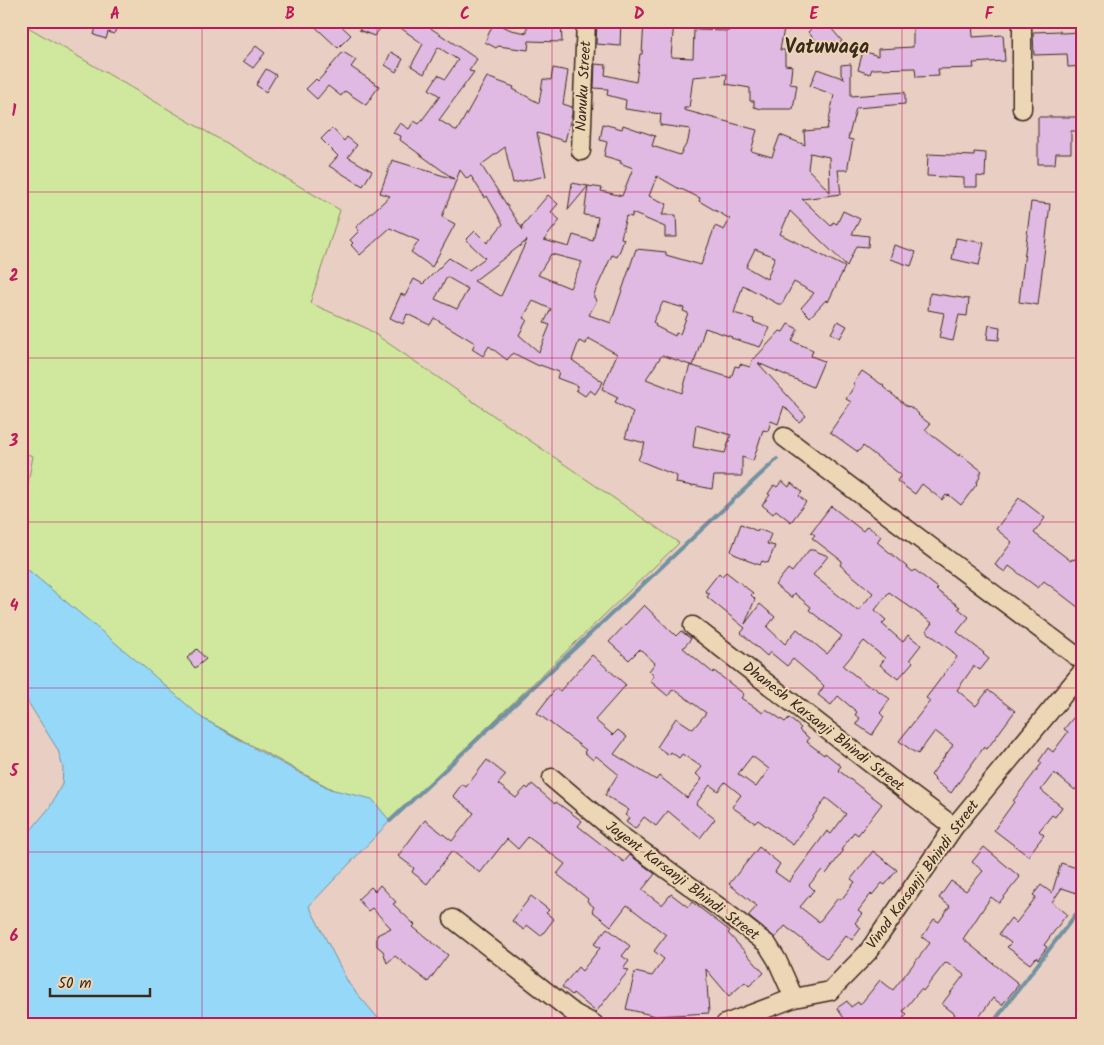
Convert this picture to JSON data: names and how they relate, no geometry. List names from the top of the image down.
{
  "streets": {
    "street": [
      "Nanuku Street",
      "Dhanesh Karsanji Bhindi Street",
      "Vinod Karsanji Bhindi Street",
      "Jayent Karsanji Bhindi Street"
    ]
  },
  "crossings": [
    ["Dhanesh Karsanji Bhindi Street", "Vinod Karsanji Bhindi Street"],
    ["Vinod Karsanji Bhindi Street", "Jayent Karsanji Bhindi Street"]
  ],
  "districts": ["Vatuwaqa"],
  "scale_bar": "50 m",
  "grid": {
    "columns": [
      "A",
      "B",
      "C",
      "D",
      "E",
      "F"
    ],
    "rows": [
      "1",
      "2",
      "3",
      "4",
      "5",
      "6"
    ]
  }
}
